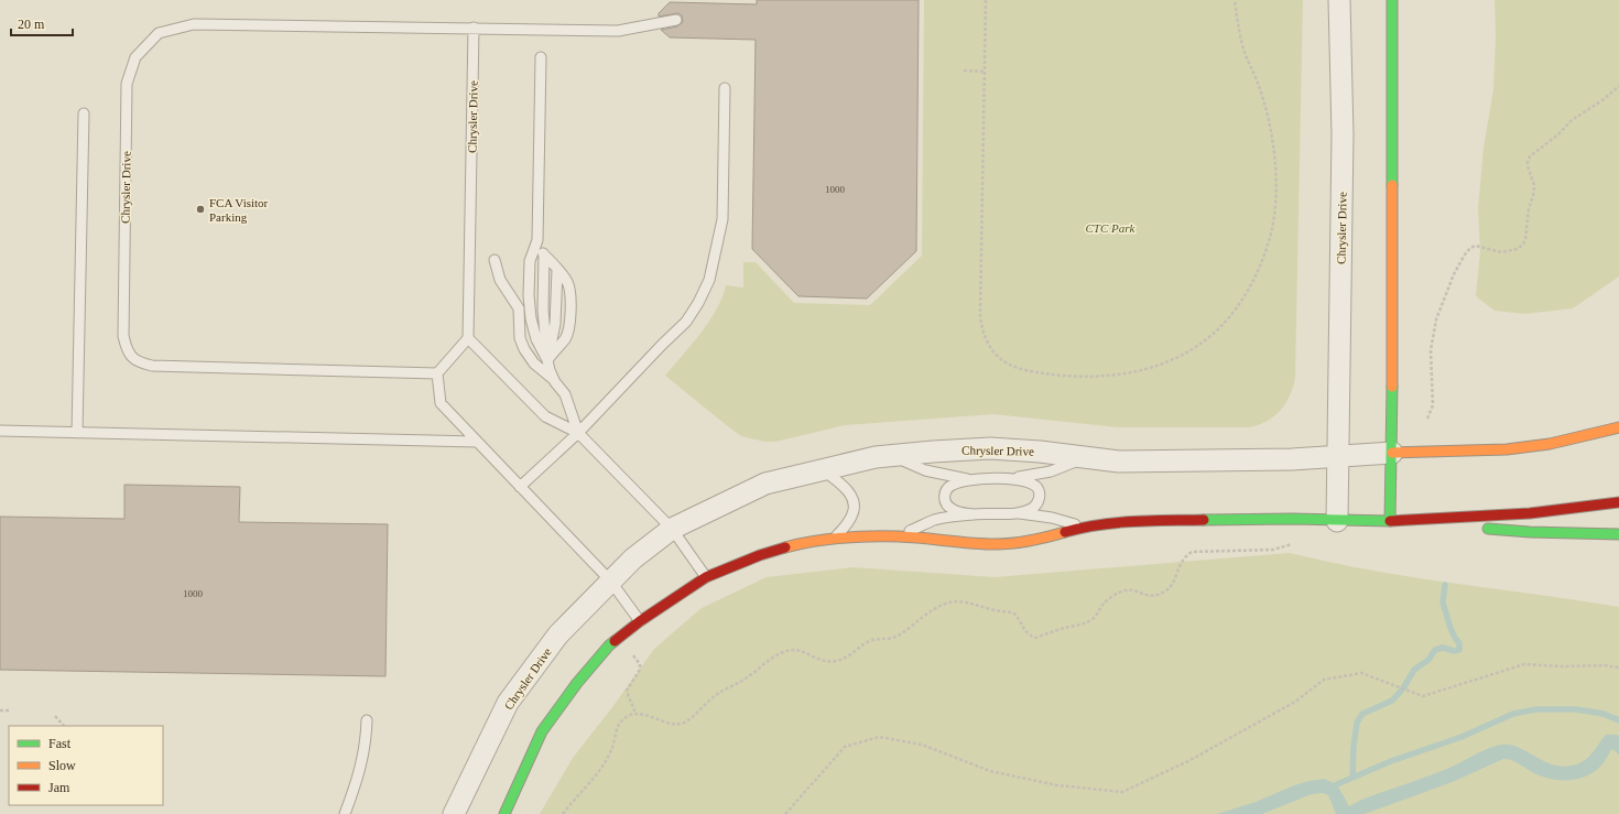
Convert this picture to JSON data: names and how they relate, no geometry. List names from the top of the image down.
{
  "streets": {
    "street": ["Chrysler Drive"]
  },
  "parks": ["CTC Park"],
  "places": ["FCA Visitor Parking"],
  "house_numbers": ["1000", "1000"],
  "legend": ["Fast", "Slow", "Jam"],
  "scale_bar": "20 m"
}
